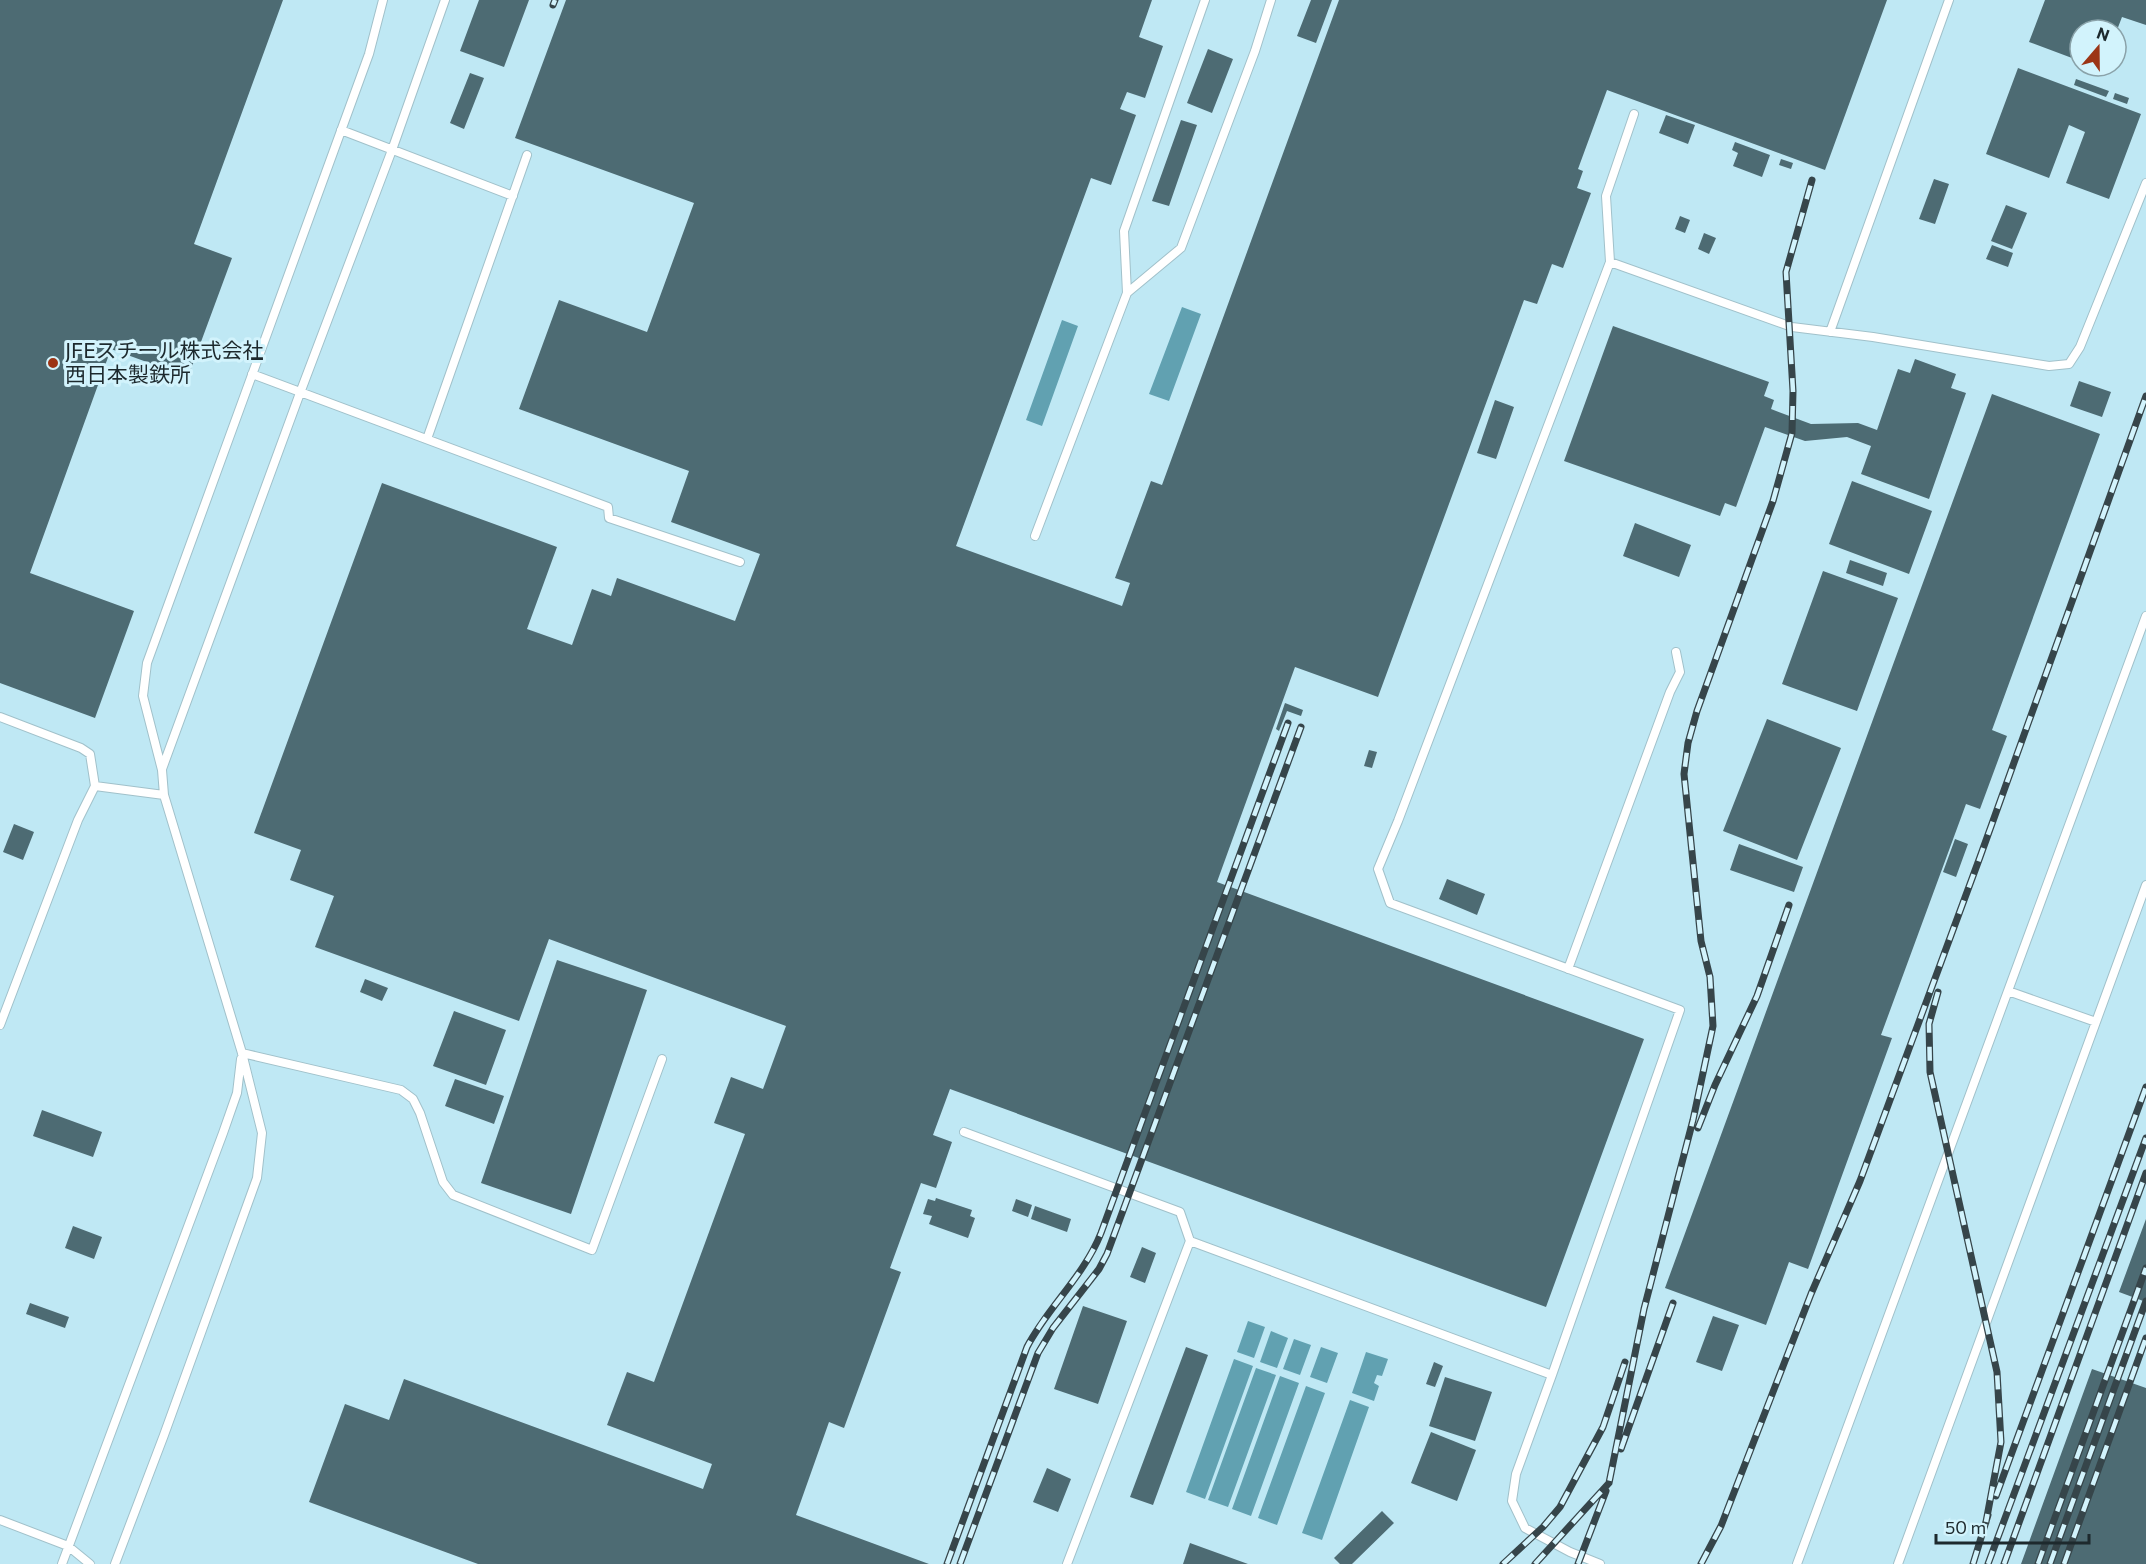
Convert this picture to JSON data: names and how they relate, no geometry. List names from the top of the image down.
{
  "places": ["JFEスチール株式会社 西日本製鉄所"],
  "scale_bar": "50 m",
  "north": "top"
}
